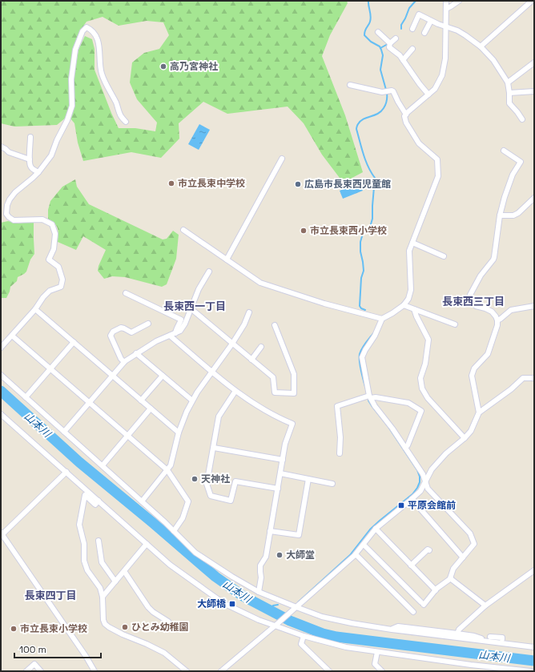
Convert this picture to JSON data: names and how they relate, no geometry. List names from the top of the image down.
{
  "districts": ["長束西三丁目", "長束西一丁目", "長束四丁目"],
  "water": ["山本川"],
  "places": {
    "other": [
      "高乃宮神社",
      "市立長束中学校",
      "広島市長束西児童館",
      "市立長束西小学校",
      "天神社",
      "大師堂",
      "ひとみ幼稚園",
      "市立長束小学校"
    ],
    "transit": ["平原会館前", "大師橋"]
  },
  "scale_bar": "100 m"
}
